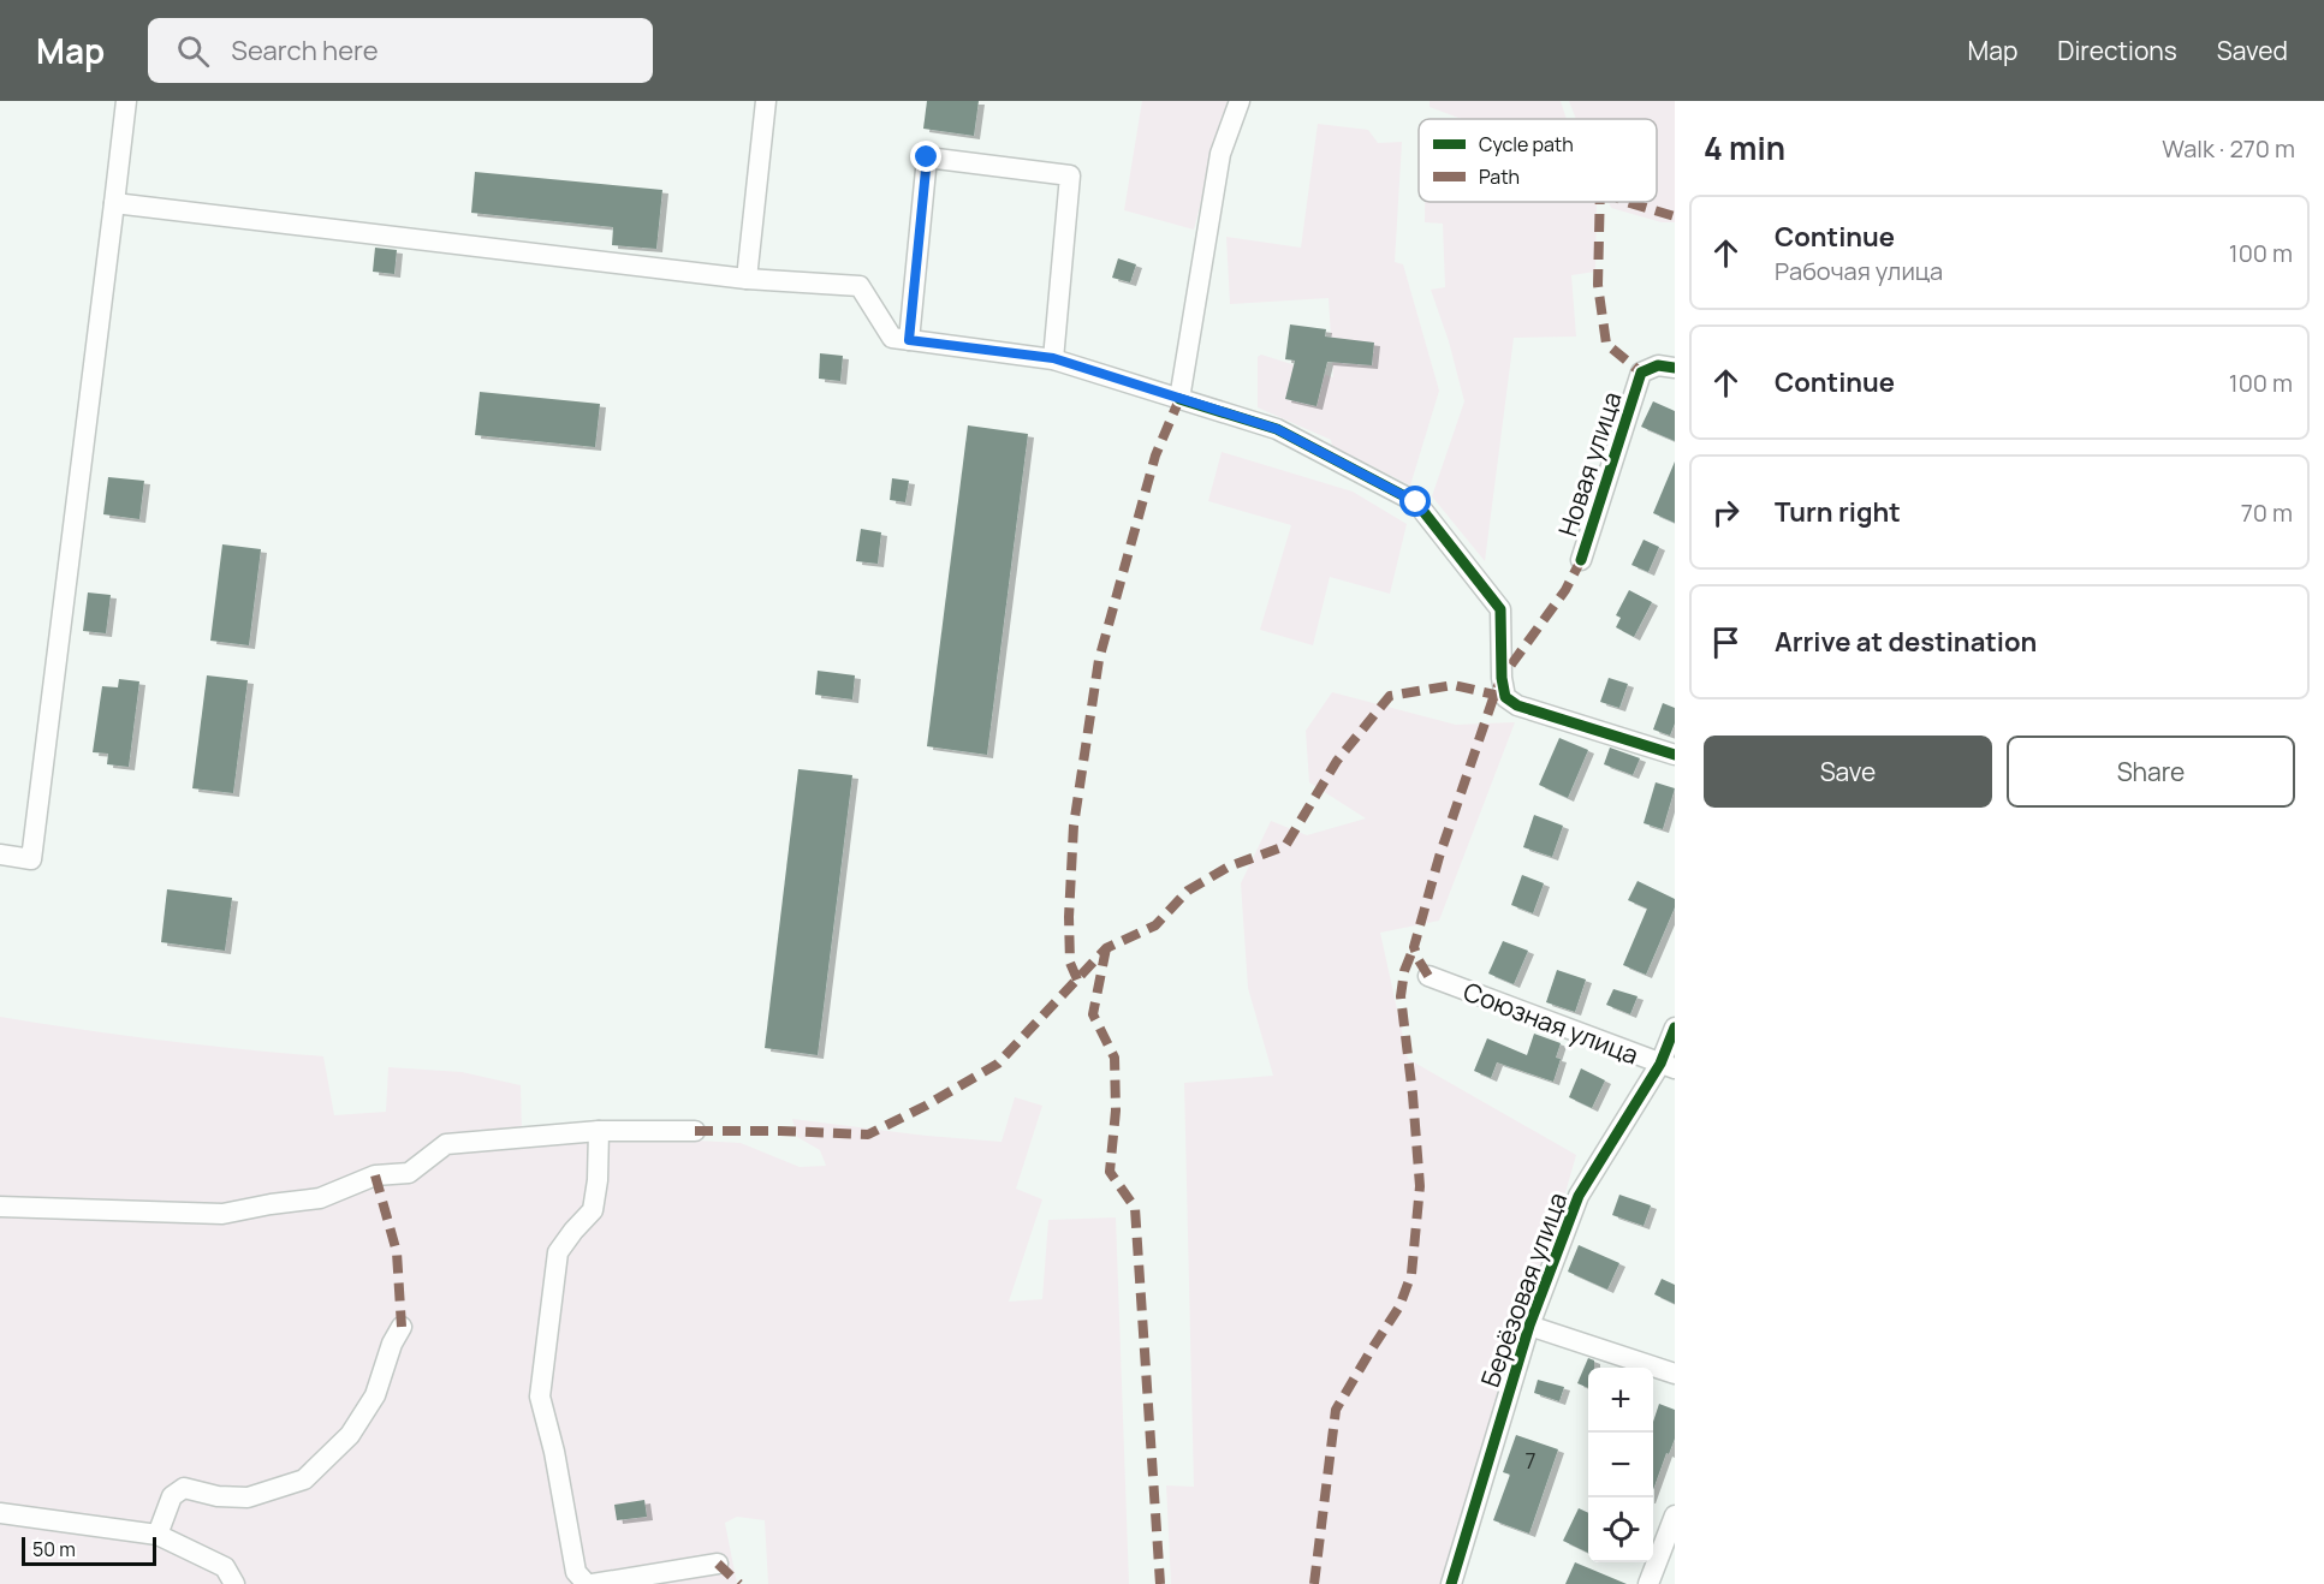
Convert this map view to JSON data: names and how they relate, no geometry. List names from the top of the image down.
{
  "streets": {
    "street": ["Новая улица", "Союзная улица", "Берёзовая улица"]
  },
  "crossings": [
    ["Союзная улица", "Берёзовая улица"]
  ],
  "house_numbers": ["7"],
  "legend": ["Cycle path", "Path"],
  "scale_bar": "50 m",
  "page": {
    "header": "Map",
    "search": "Search here",
    "nav": ["Map", "Directions", "Saved"],
    "heading": ["4 min", "Walk · 270 m"],
    "list": [
      ["Continue", "Рабочая улица", "100 m"],
      ["Continue", "100 m"],
      ["Turn right", "70 m"],
      "Arrive at destination"
    ],
    "buttons": ["Save", "Share"],
    "map_buttons": ["+", "−"],
    "scale": "50 m"
  }
}
